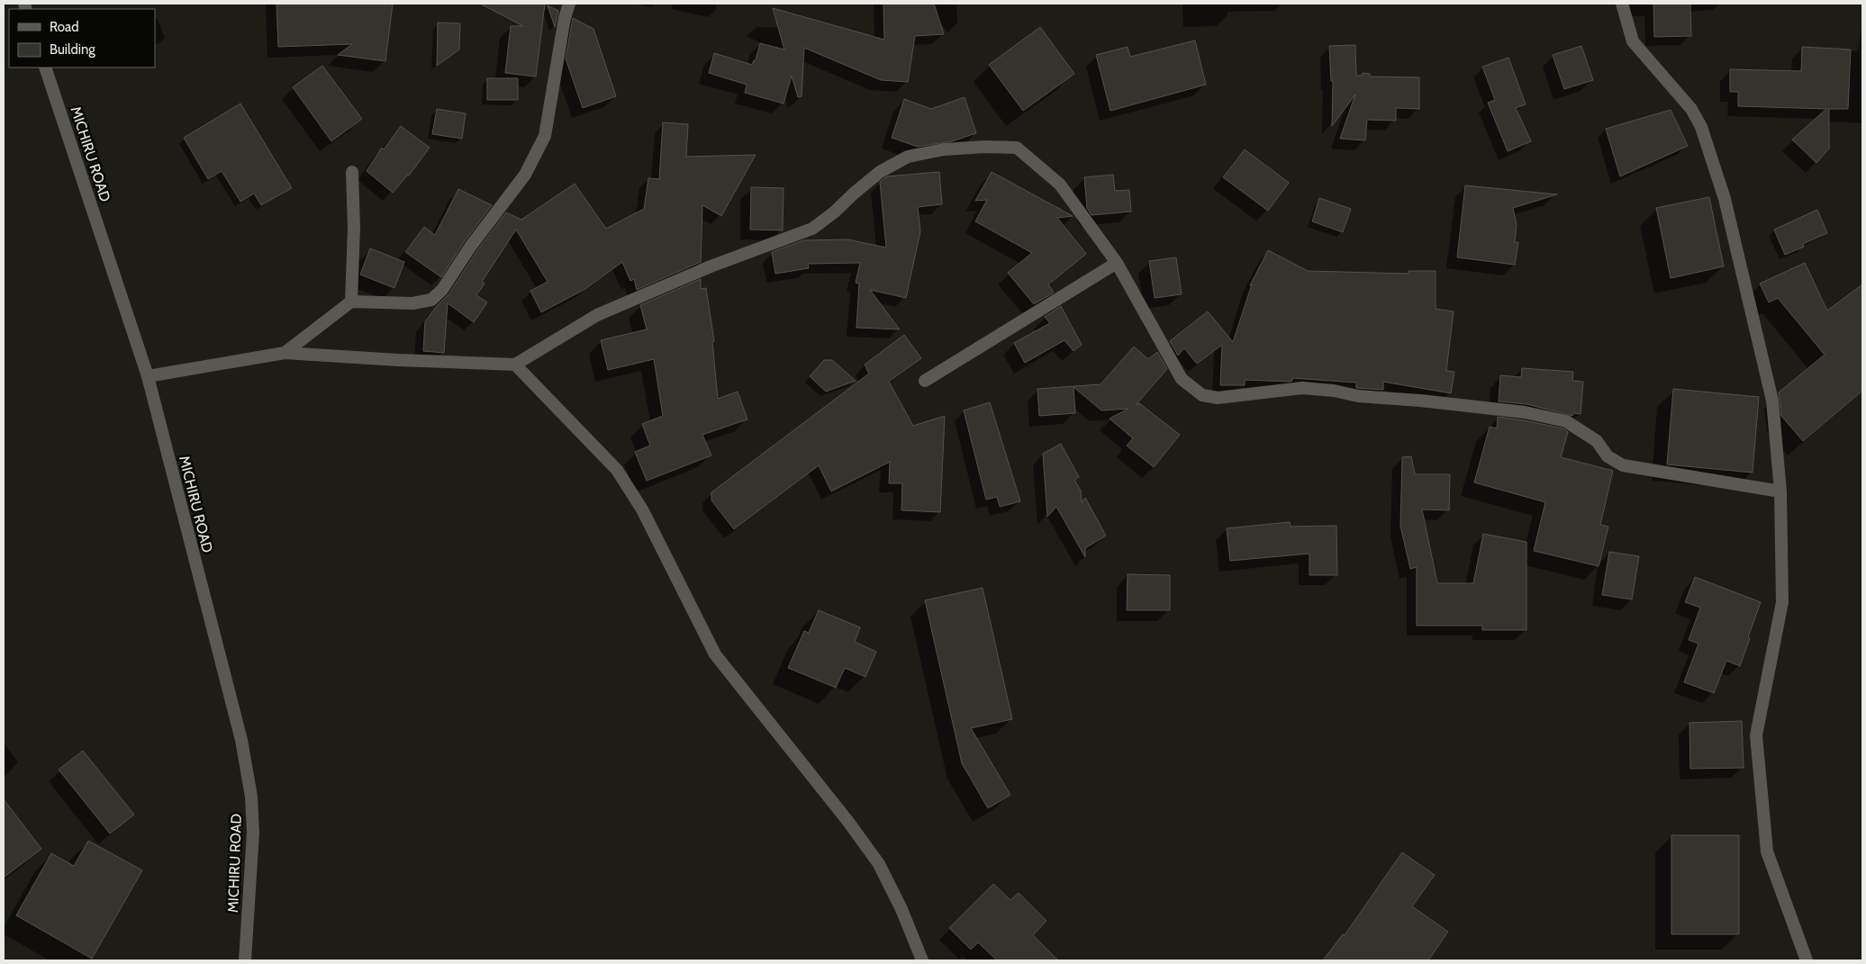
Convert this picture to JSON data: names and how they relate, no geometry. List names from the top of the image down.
{
  "streets": {
    "street": ["MICHIRU ROAD"]
  },
  "legend": ["Road", "Building"]
}
